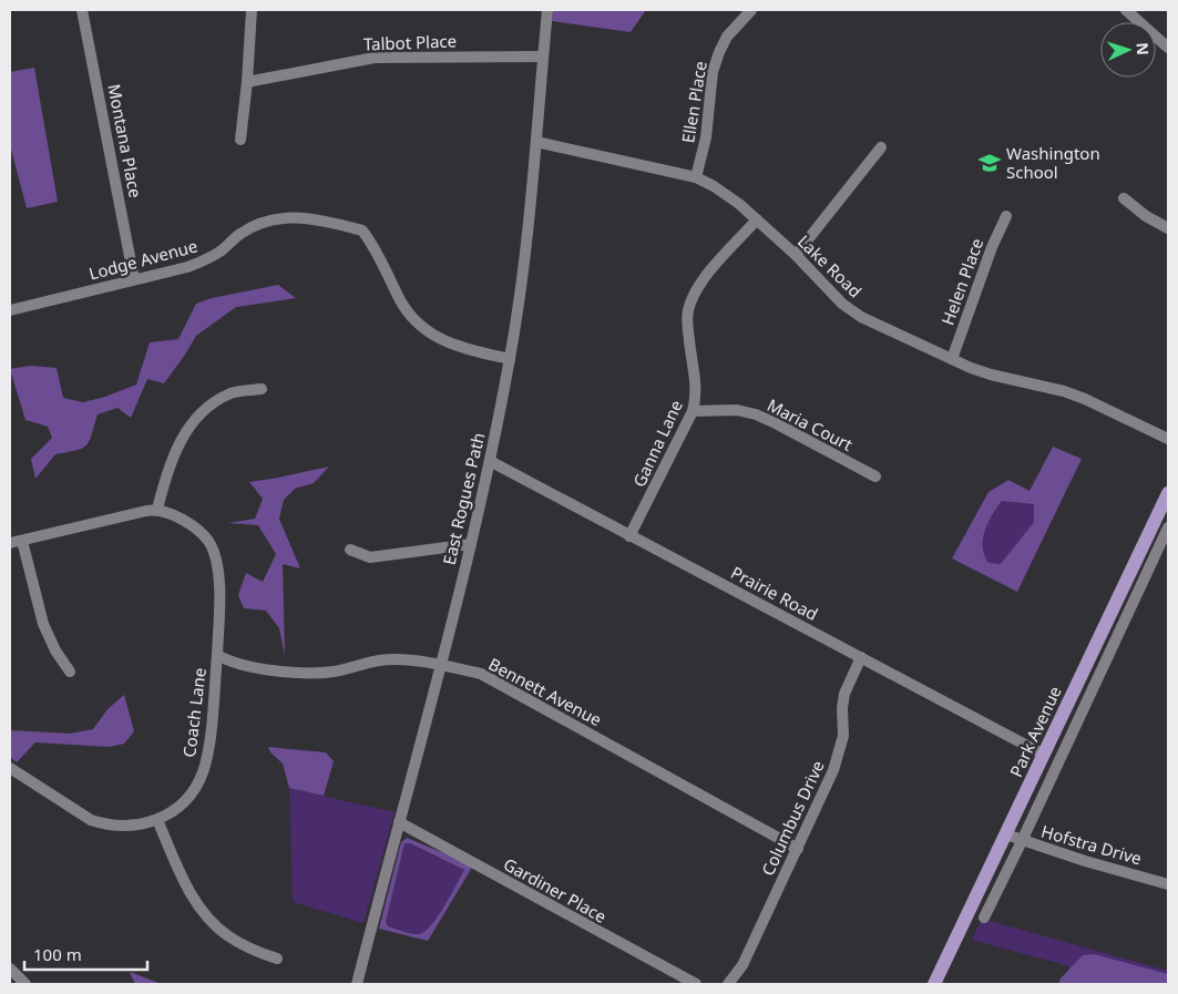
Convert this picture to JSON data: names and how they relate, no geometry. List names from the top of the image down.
{
  "streets": {
    "main road": ["Park Avenue"],
    "street": [
      "Talbot Place",
      "Ellen Place",
      "Montana Place",
      "Lodge Avenue",
      "Lake Road",
      "Helen Place",
      "Maria Court",
      "Ganna Lane",
      "East Rogues Path",
      "Prairie Road",
      "Bennett Avenue",
      "Coach Lane",
      "Columbus Drive",
      "Hofstra Drive",
      "Gardiner Place"
    ]
  },
  "crossings": [
    ["Talbot Place", "East Rogues Path"],
    ["Ellen Place", "Lake Road"],
    ["Montana Place", "Lodge Avenue"],
    ["Lodge Avenue", "East Rogues Path"],
    ["Lake Road", "Helen Place"],
    ["Lake Road", "Ganna Lane"],
    ["Lake Road", "East Rogues Path"],
    ["Maria Court", "Ganna Lane"],
    ["Ganna Lane", "Prairie Road"],
    ["East Rogues Path", "Prairie Road"],
    ["East Rogues Path", "Bennett Avenue"],
    ["East Rogues Path", "Gardiner Place"],
    ["Prairie Road", "Park Avenue"],
    ["Prairie Road", "Columbus Drive"],
    ["Bennett Avenue", "Coach Lane"],
    ["Bennett Avenue", "Columbus Drive"],
    ["Park Avenue", "Hofstra Drive"]
  ],
  "places": {
    "school or university": ["Washington School"]
  },
  "scale_bar": "100 m",
  "north": "right"
}
